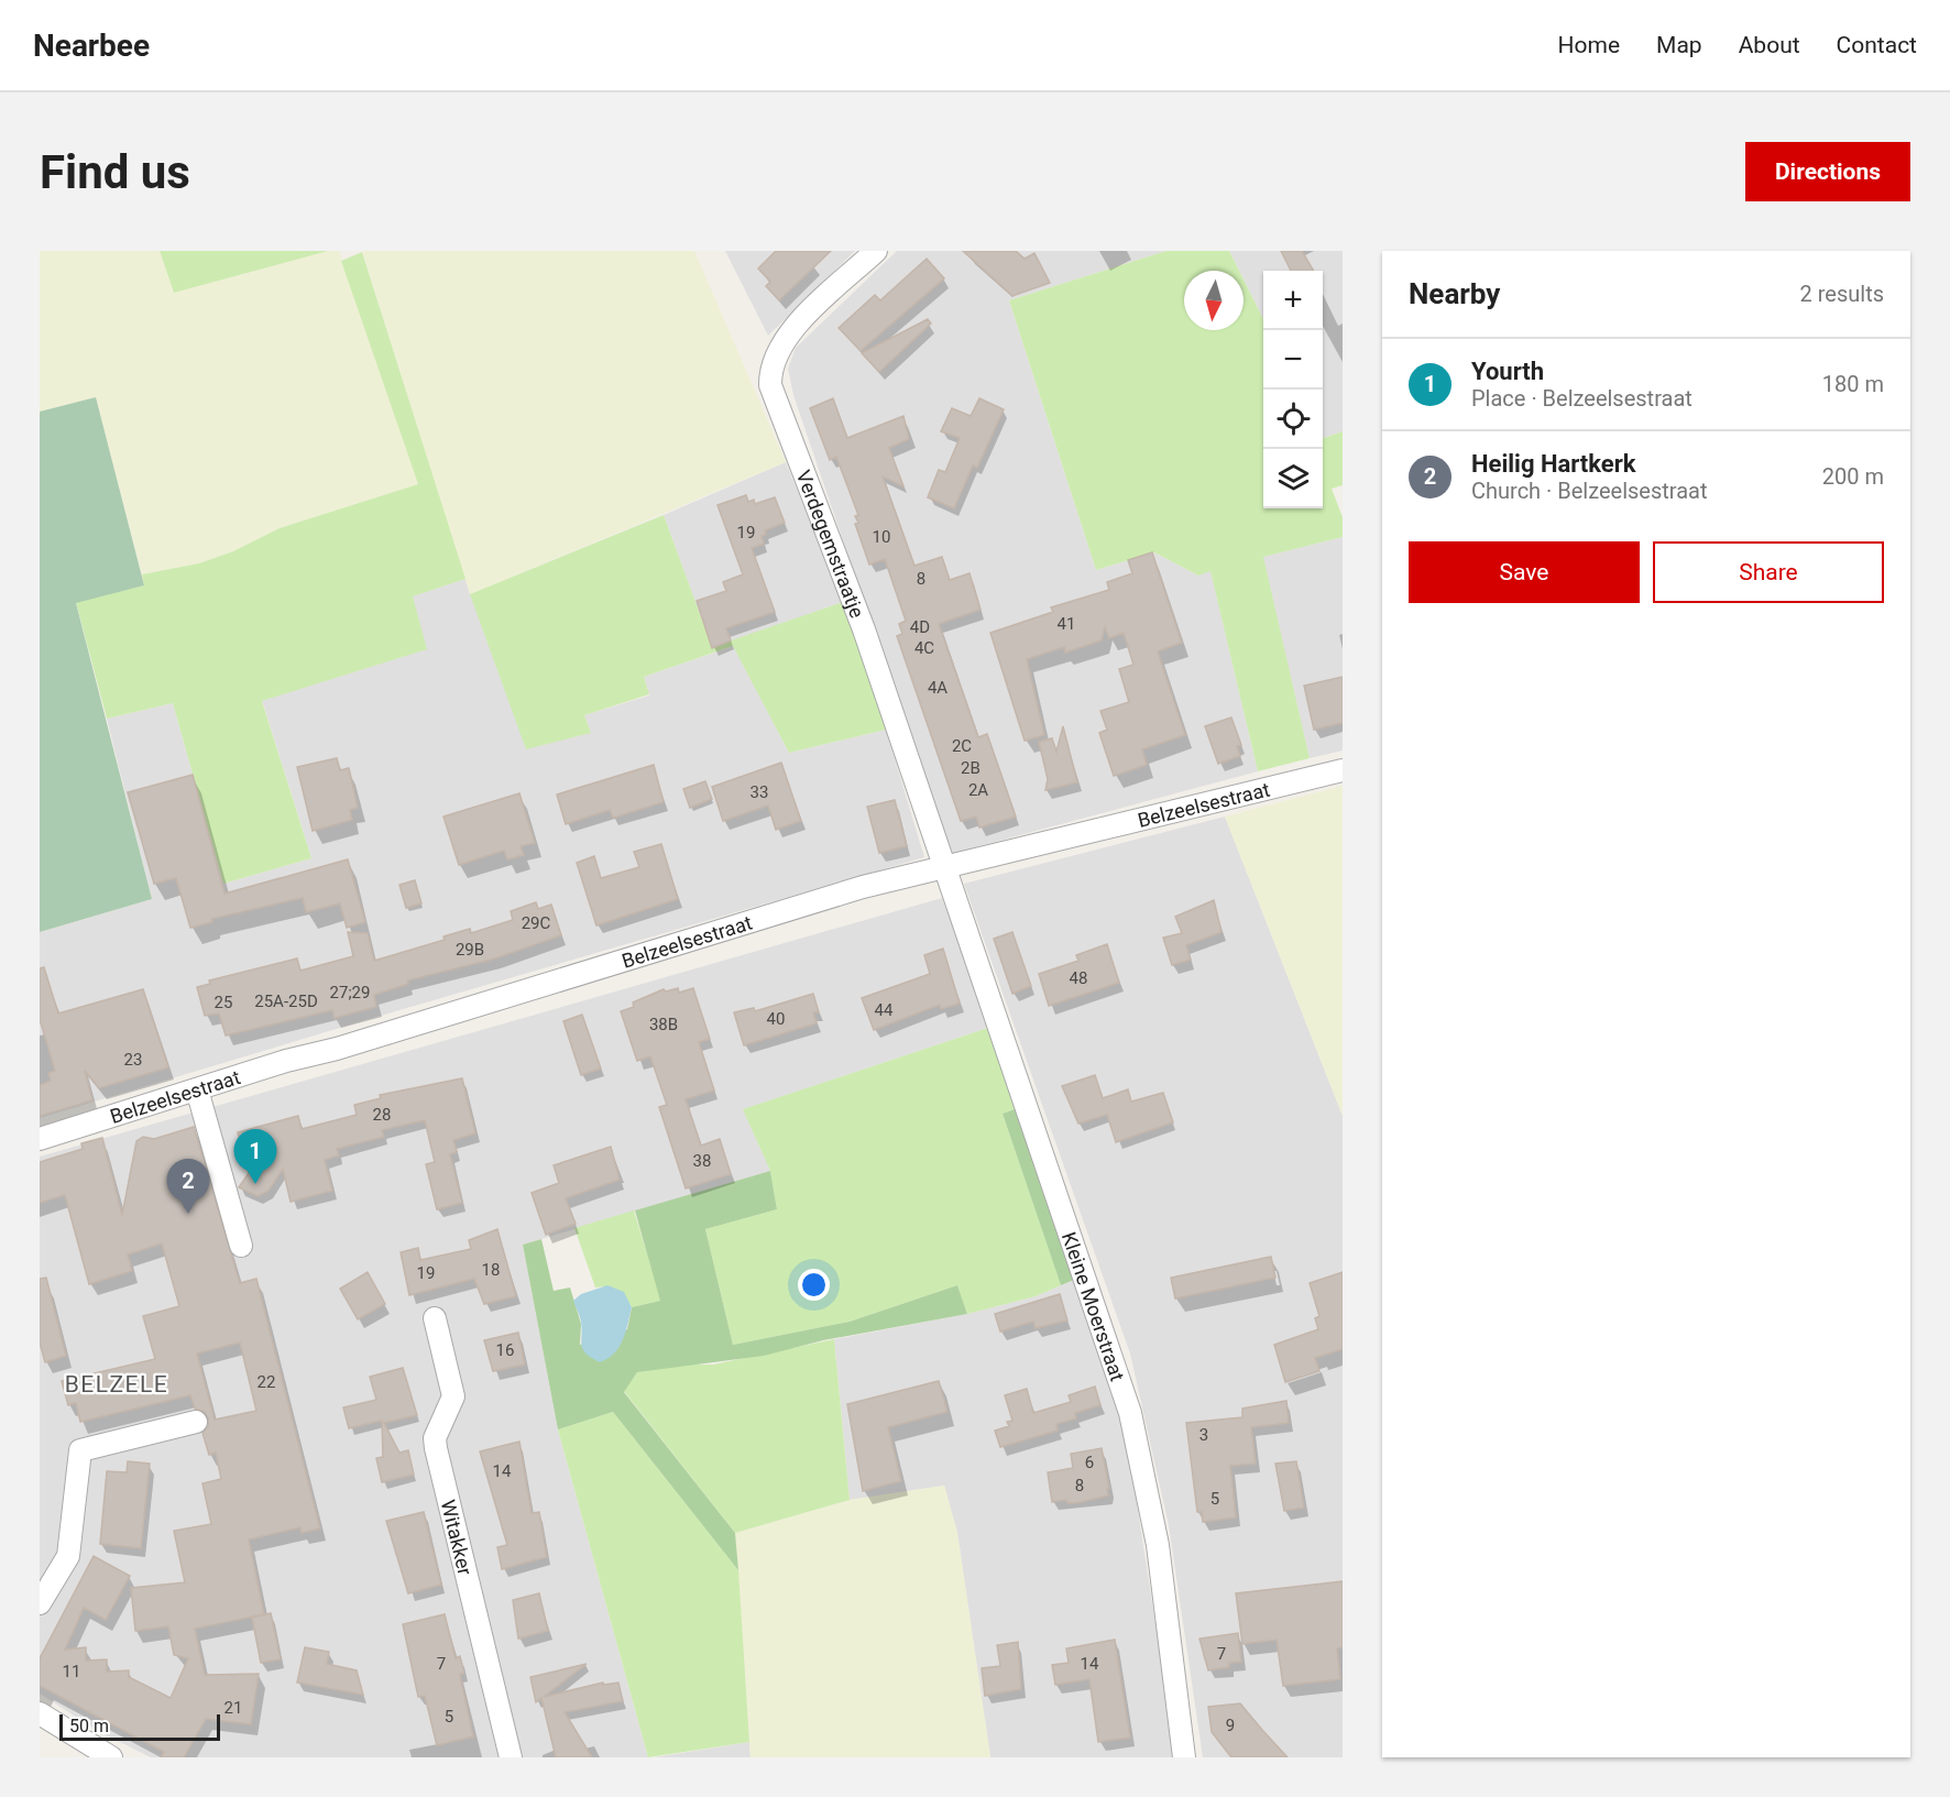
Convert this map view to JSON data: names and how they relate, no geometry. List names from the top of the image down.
{
  "streets": {
    "street": [
      "Verdegemstraatje",
      "Belzeelsestraat",
      "Kleine Moerstraat",
      "Witakker"
    ]
  },
  "crossings": [
    ["Verdegemstraatje", "Belzeelsestraat"],
    ["Verdegemstraatje", "Kleine Moerstraat"],
    ["Belzeelsestraat", "Kleine Moerstraat"]
  ],
  "districts": ["BELZELE"],
  "house_numbers": [
    "19",
    "10",
    "8",
    "41",
    "4D",
    "4C",
    "4A",
    "2C",
    "2B",
    "2A",
    "33",
    "29C",
    "29B",
    "48",
    "27;29",
    "25A-25D",
    "25",
    "44",
    "40",
    "38B",
    "23",
    "28",
    "38",
    "18",
    "19",
    "16",
    "22",
    "3",
    "6",
    "14",
    "8",
    "5",
    "7",
    "7",
    "14",
    "11",
    "21",
    "5",
    "9"
  ],
  "scale_bar": "50 m",
  "north": "bottom",
  "page": {
    "header": "Nearbee",
    "nav": [
      "Home",
      "Map",
      "About",
      "Contact"
    ],
    "buttons": [
      "Directions",
      ["Save", "Share"]
    ],
    "title": "Find us",
    "heading": ["Nearby", "2 results"],
    "map_buttons": ["+", "−"],
    "list": [
      {
        "mark": "1",
        "name": "Yourth",
        "note": "Place · Belzeelsestraat",
        "value": "180 m"
      },
      {
        "mark": "2",
        "name": "Heilig Hartkerk",
        "note": "Church · Belzeelsestraat",
        "value": "200 m"
      }
    ],
    "pins": ["1", "2"],
    "scale": "50 m"
  }
}
